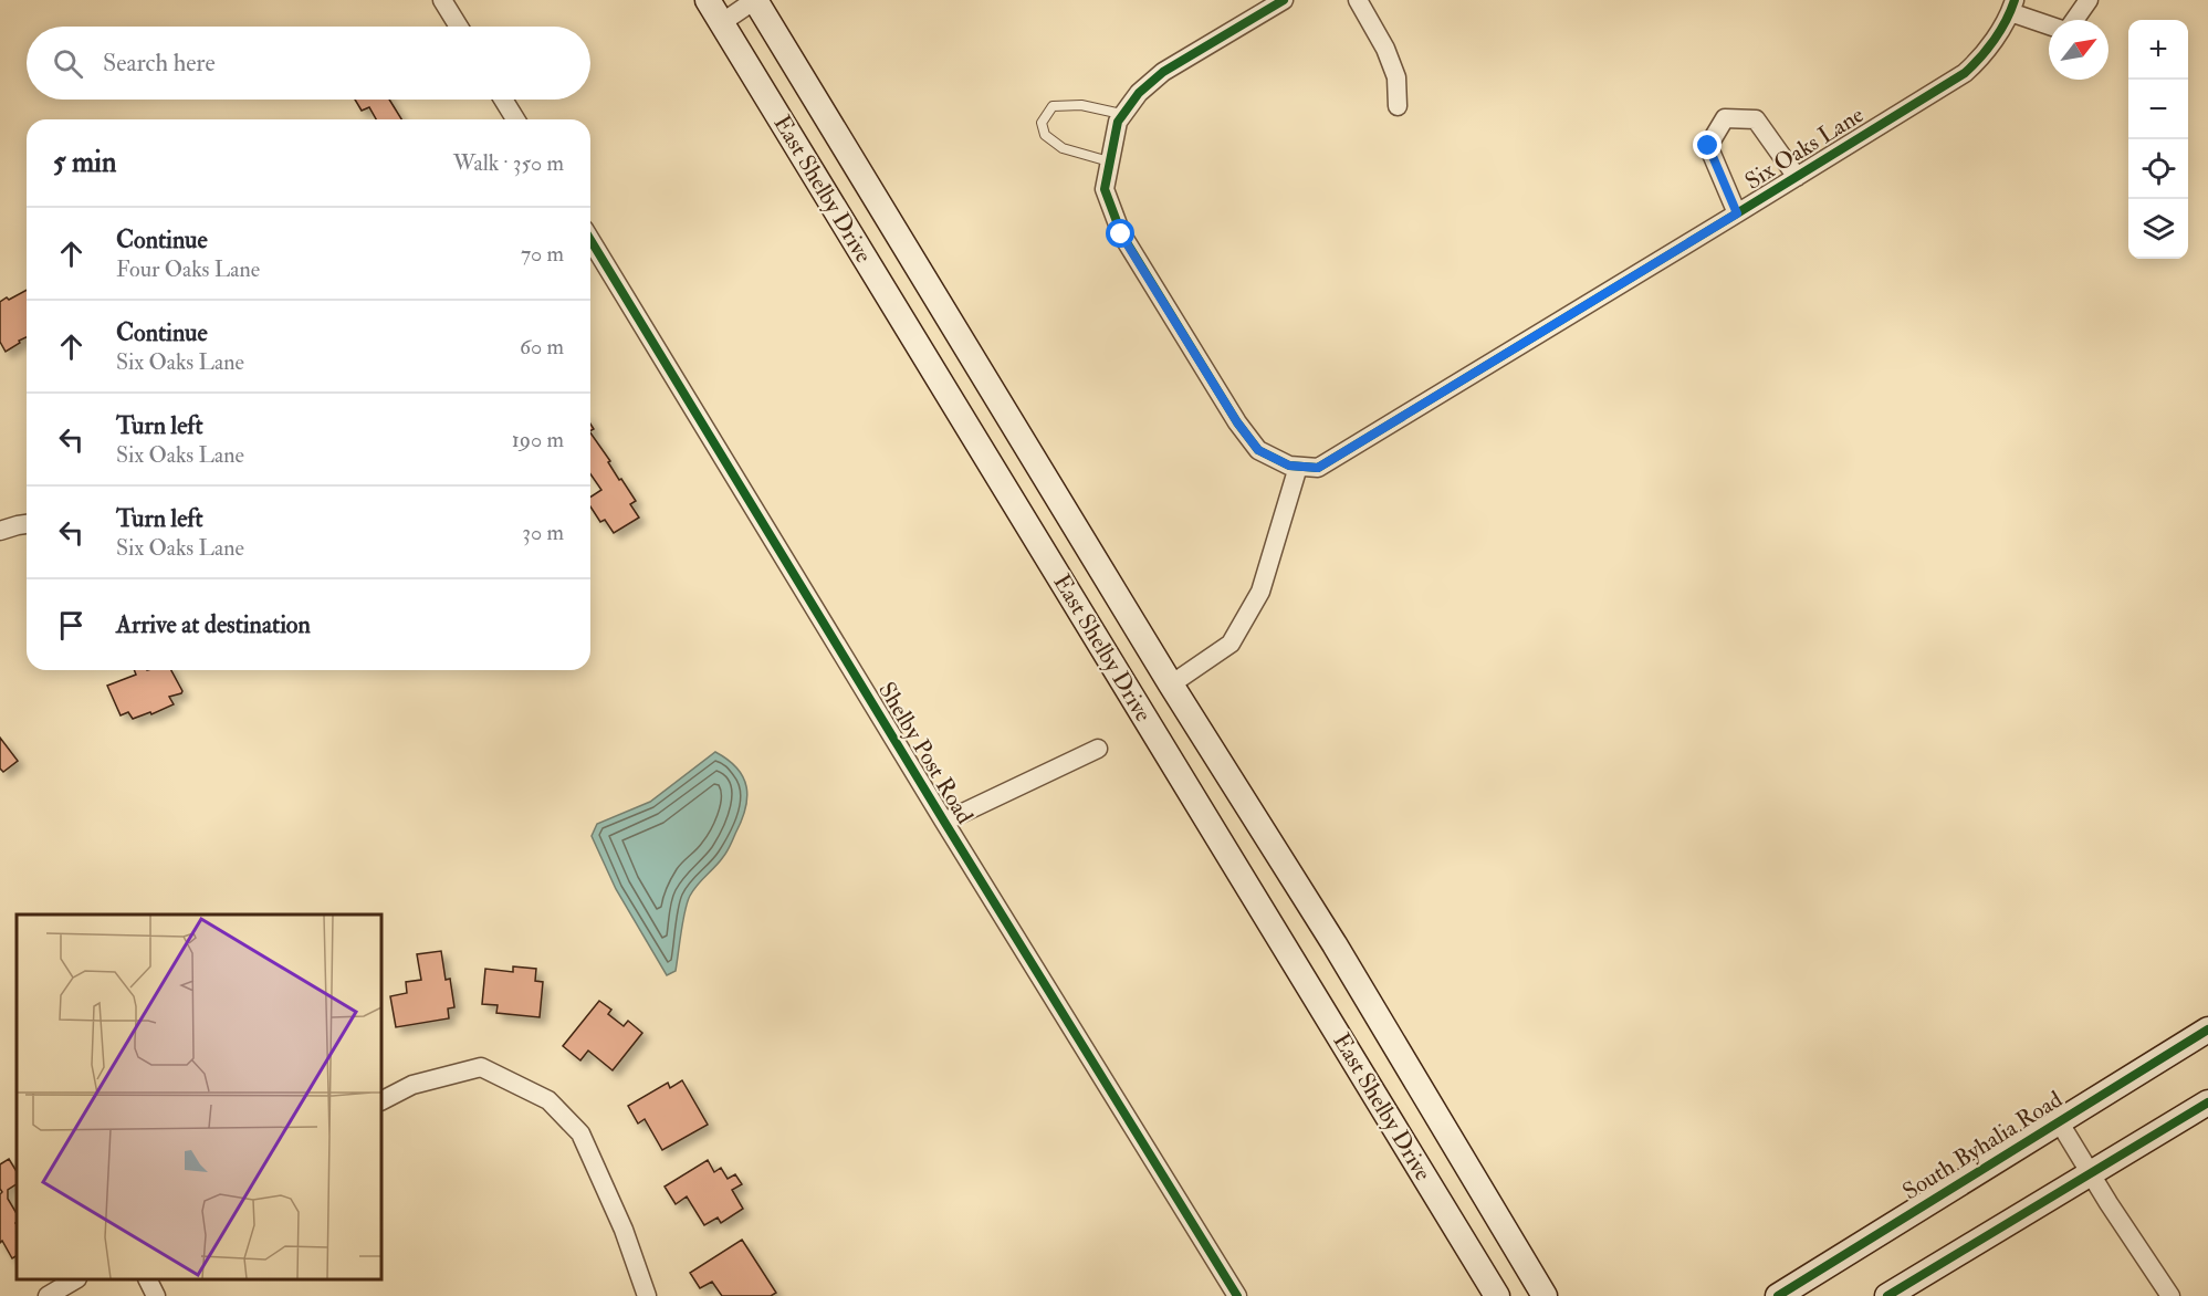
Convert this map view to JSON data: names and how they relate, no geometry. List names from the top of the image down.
{
  "streets": {
    "main road": ["East Shelby Drive", "South Byhalia Road"],
    "street": ["Six Oaks Lane", "Shelby Post Road"]
  },
  "north": "top right",
  "page": {
    "map_buttons": ["+", "−"],
    "search": "Search here",
    "heading": ["5 min", "Walk · 350 m"],
    "list": [
      ["Continue", "Four Oaks Lane", "70 m"],
      ["Continue", "Six Oaks Lane", "60 m"],
      ["Turn left", "Six Oaks Lane", "190 m"],
      ["Turn left", "Six Oaks Lane", "30 m"],
      "Arrive at destination"
    ]
  }
}
